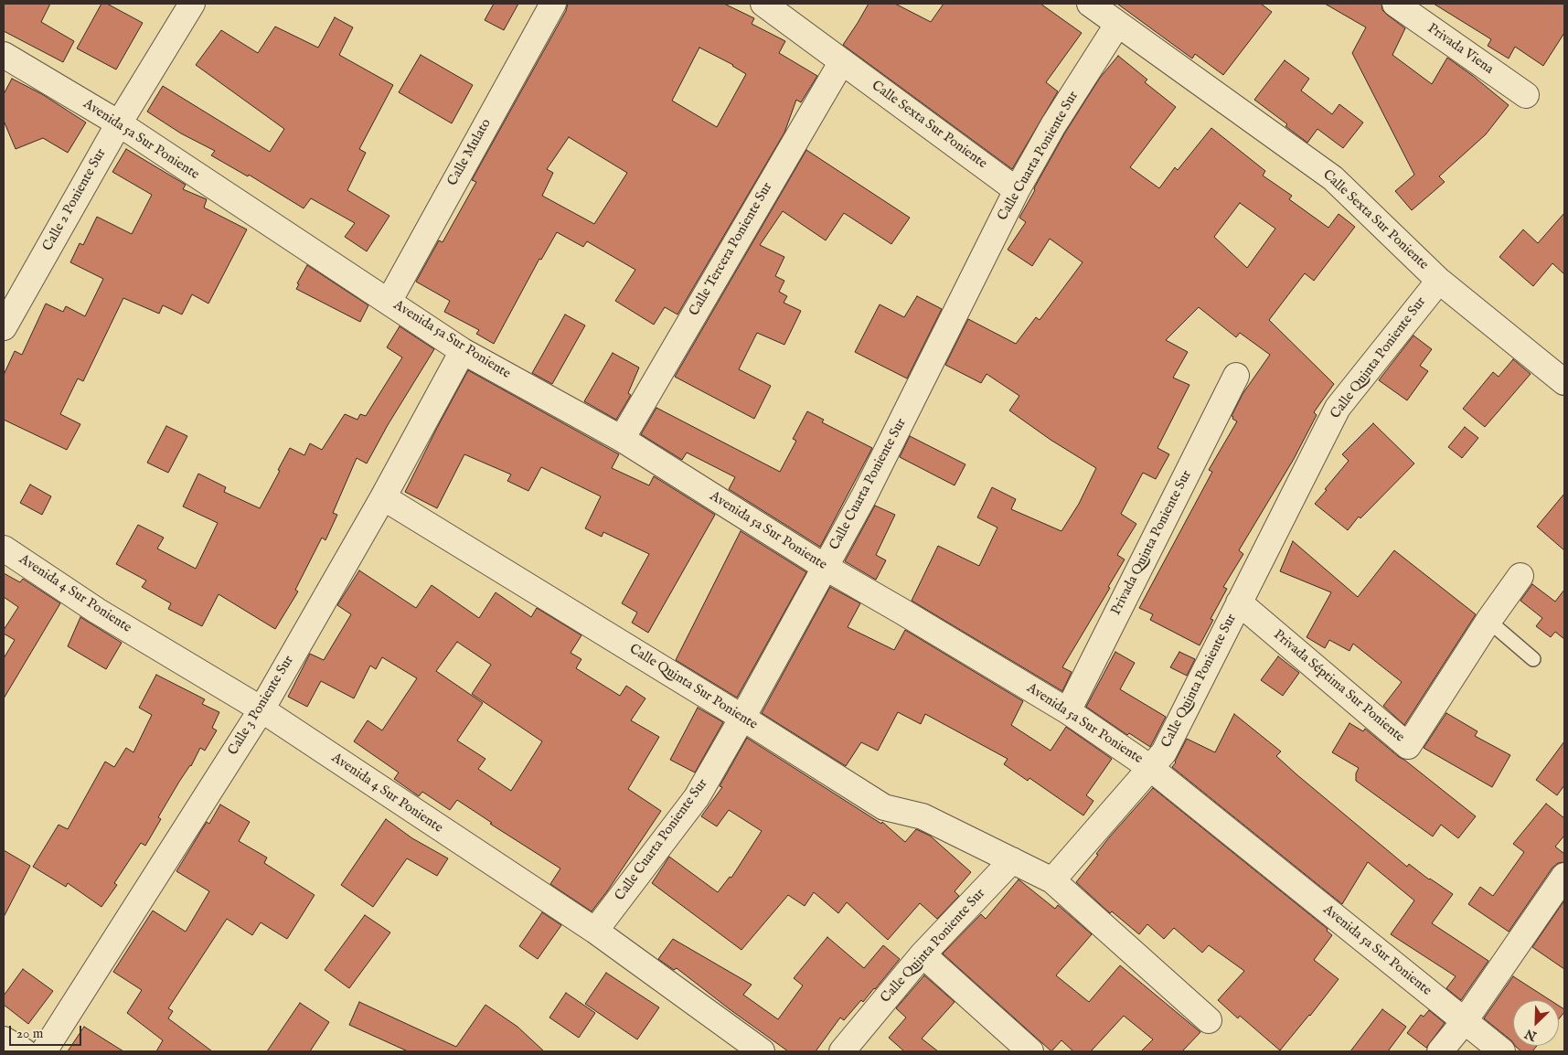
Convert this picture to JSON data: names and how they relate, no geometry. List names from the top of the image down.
{
  "streets": {
    "street": [
      "Privada Viena",
      "Calle Sexta Sur Poniente",
      "Avenida 5a Sur Poniente",
      "Calle Mulato",
      "Calle Cuarta Poniente Sur",
      "Calle 2 Poniente Sur",
      "Calle Tercera Poniente Sur",
      "Calle Quinta Poniente Sur",
      "Privada Quinta Poniente Sur",
      "Avenida 4 Sur Poniente",
      "Privada Séptima Sur Poniente",
      "Calle Quinta Sur Poniente",
      "Calle 3 Poniente Sur"
    ]
  },
  "crossings": [
    ["Calle Sexta Sur Poniente", "Calle Cuarta Poniente Sur"],
    ["Calle Sexta Sur Poniente", "Calle Tercera Poniente Sur"],
    ["Calle Sexta Sur Poniente", "Calle Quinta Poniente Sur"],
    ["Avenida 5a Sur Poniente", "Calle Mulato"],
    ["Avenida 5a Sur Poniente", "Calle Cuarta Poniente Sur"],
    ["Avenida 5a Sur Poniente", "Calle 2 Poniente Sur"],
    ["Avenida 5a Sur Poniente", "Calle Tercera Poniente Sur"],
    ["Avenida 5a Sur Poniente", "Calle Quinta Poniente Sur"],
    ["Avenida 5a Sur Poniente", "Privada Quinta Poniente Sur"],
    ["Avenida 5a Sur Poniente", "Calle 3 Poniente Sur"],
    ["Calle Cuarta Poniente Sur", "Avenida 4 Sur Poniente"],
    ["Calle Cuarta Poniente Sur", "Calle Quinta Sur Poniente"],
    ["Calle Quinta Poniente Sur", "Privada Séptima Sur Poniente"],
    ["Calle Quinta Poniente Sur", "Calle Quinta Sur Poniente"],
    ["Avenida 4 Sur Poniente", "Calle 3 Poniente Sur"],
    ["Calle Quinta Sur Poniente", "Calle 3 Poniente Sur"]
  ],
  "scale_bar": "20 m",
  "north": "bottom left"
}
